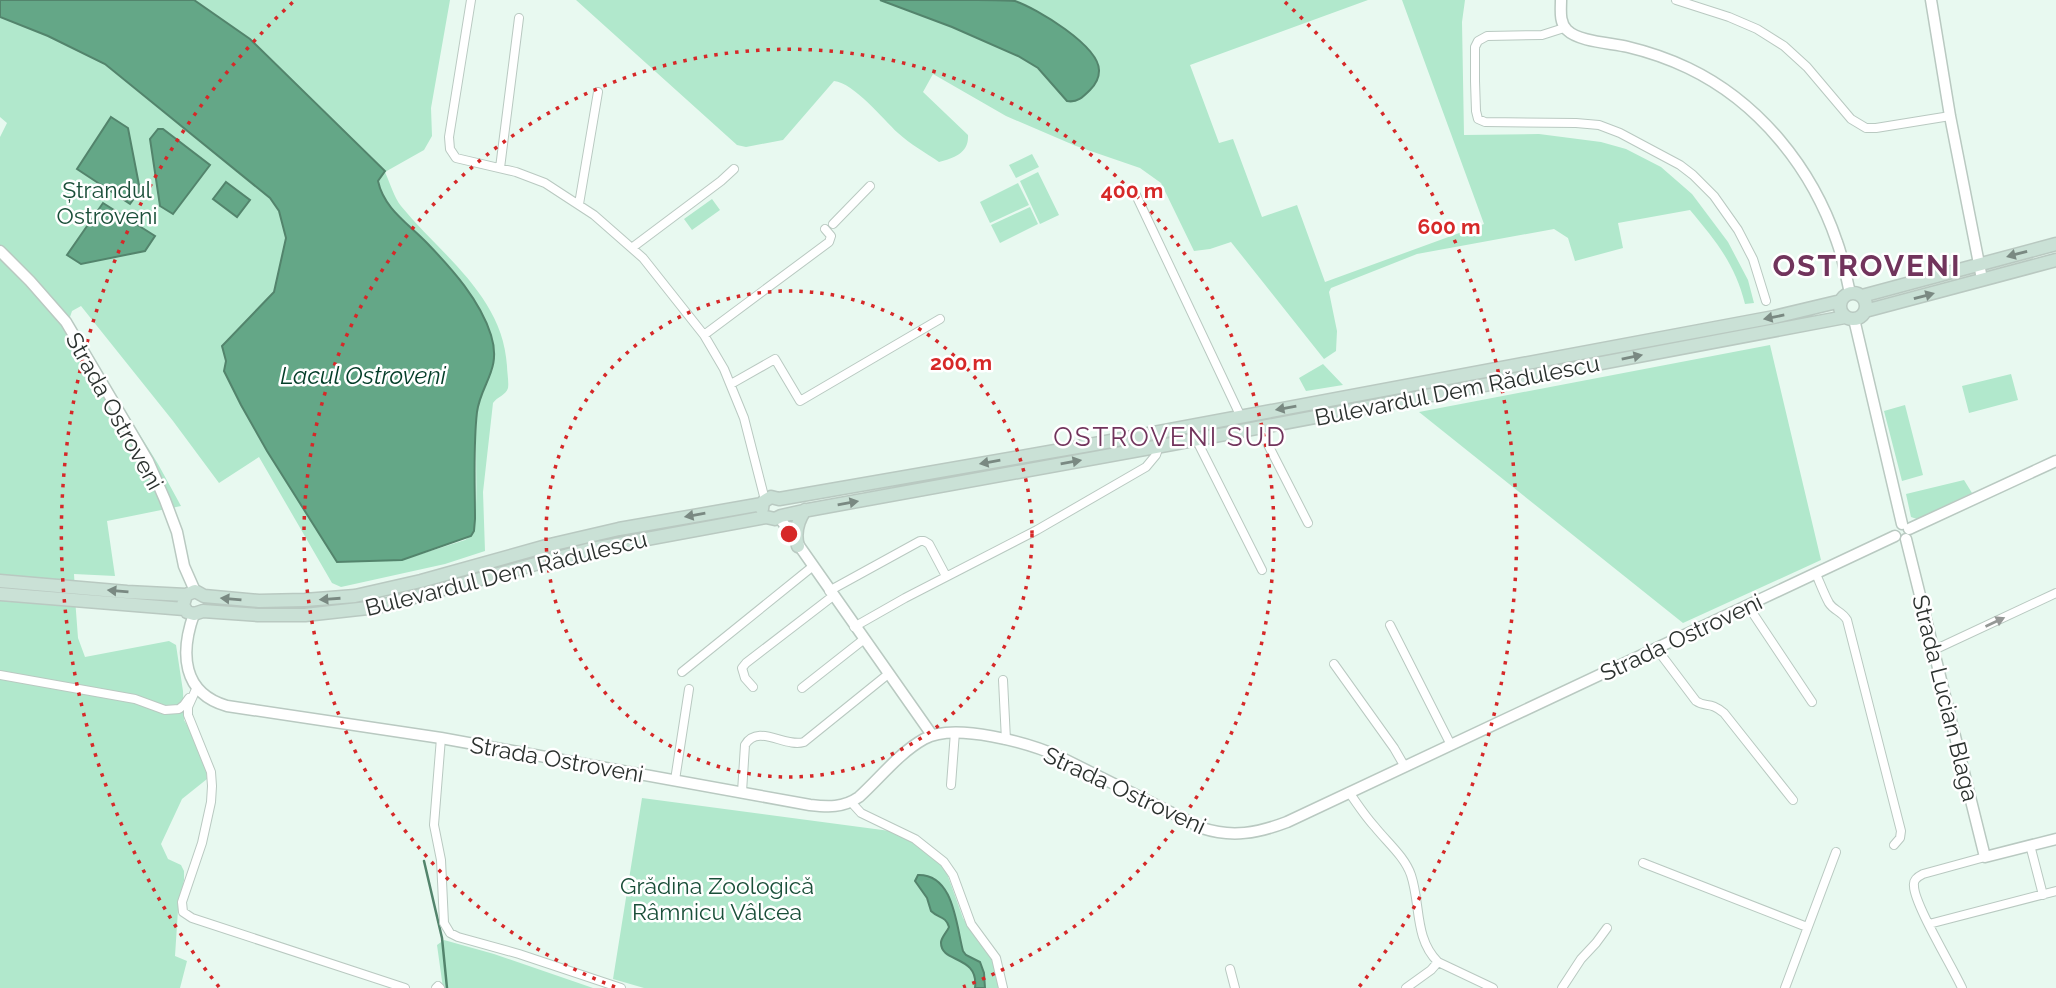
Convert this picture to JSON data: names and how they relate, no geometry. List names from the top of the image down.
{
  "streets": {
    "main road": ["Bulevardul Dem Rădulescu"],
    "street": ["Strada Ostroveni", "Strada Lucian Blaga"]
  },
  "crossings": [
    ["Bulevardul Dem Rădulescu", "Strada Ostroveni"],
    ["Bulevardul Dem Rădulescu", "Strada Lucian Blaga"],
    ["Strada Ostroveni", "Strada Lucian Blaga"]
  ],
  "districts": ["OSTROVENI", "OSTROVENI SUD"],
  "water": ["Lacul Ostroveni"],
  "parks": ["Ștrandul Ostroveni", "Grădina Zoologică Râmnicu Vâlcea"],
  "rings": ["400 m", "600 m", "200 m"]
}
